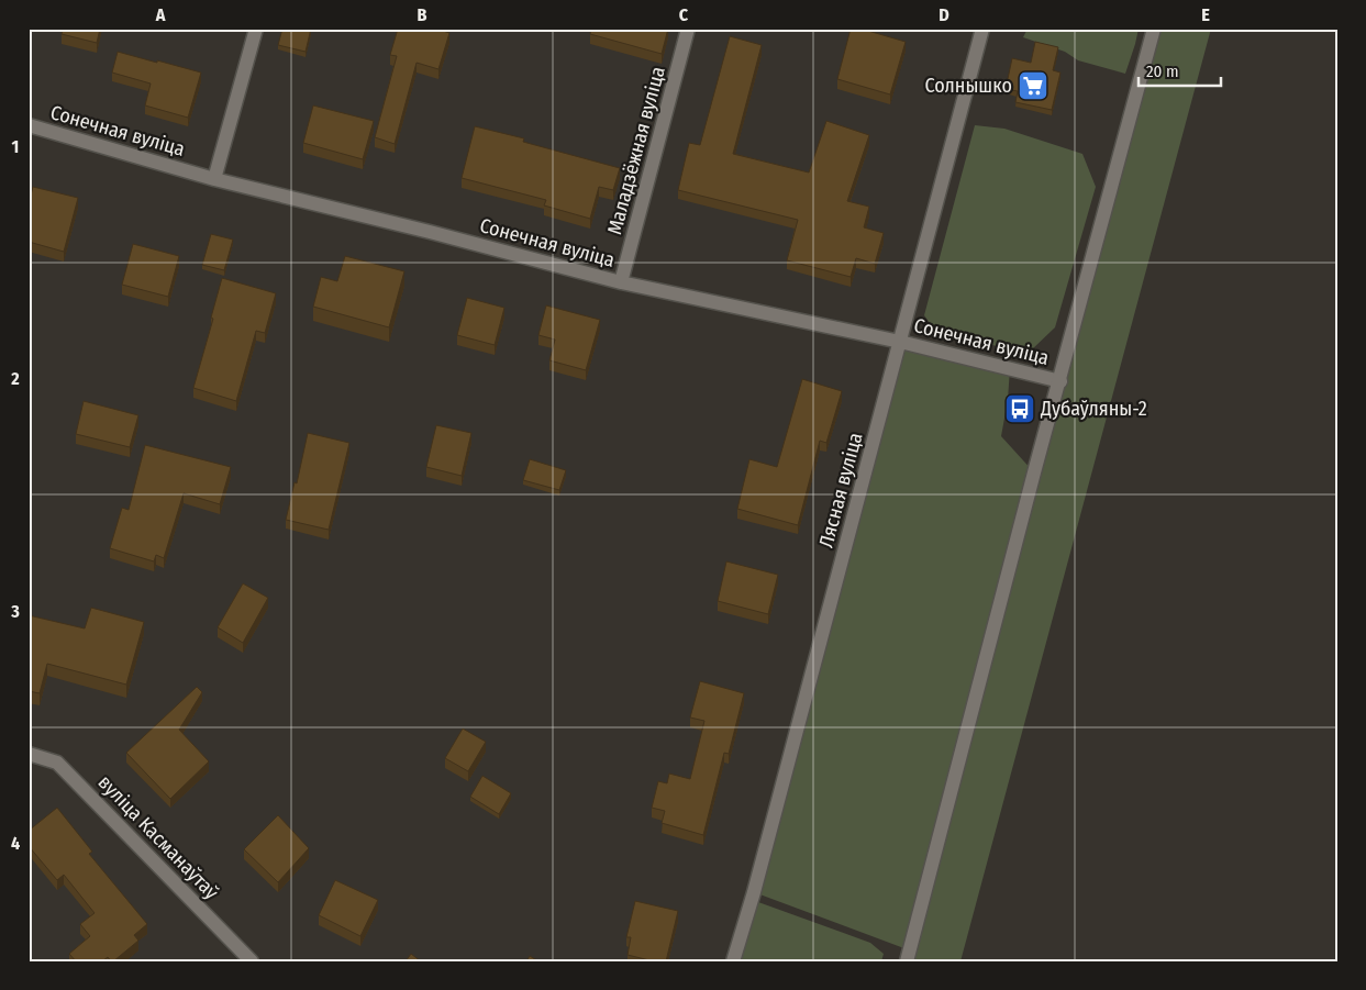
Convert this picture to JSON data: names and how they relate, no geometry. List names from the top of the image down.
{
  "streets": {
    "street": [
      "Сонечная вуліца",
      "Маладзёжная вуліца",
      "Лясная вуліца",
      "вуліца Касманаўтаў"
    ]
  },
  "crossings": [
    ["Сонечная вуліца", "Маладзёжная вуліца"],
    ["Сонечная вуліца", "Лясная вуліца"]
  ],
  "places": {
    "supermarket": ["Солнышко"],
    "bus stop": ["Дубаўляны-2"]
  },
  "scale_bar": "20 m",
  "grid": {
    "columns": [
      "A",
      "B",
      "C",
      "D",
      "E"
    ],
    "rows": [
      "1",
      "2",
      "3",
      "4"
    ]
  }
}
